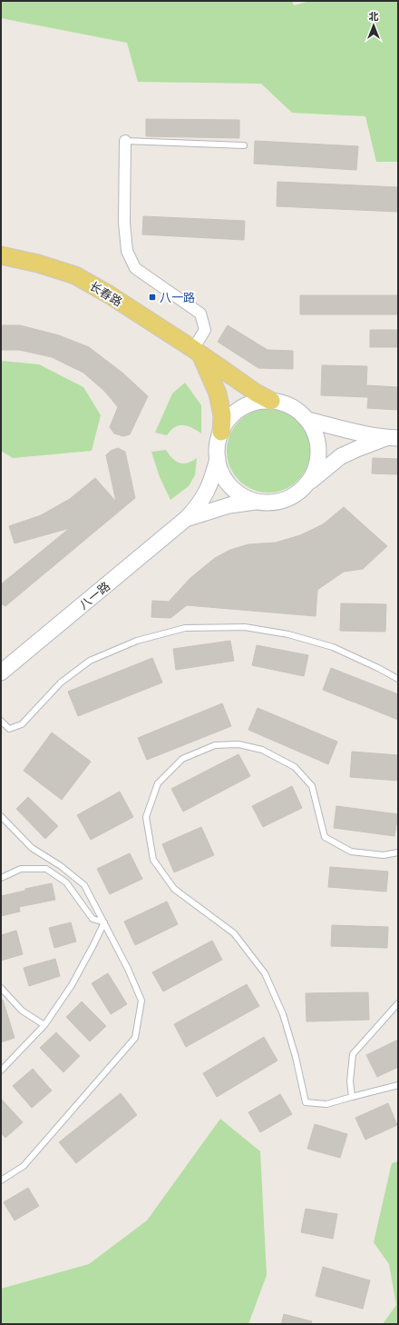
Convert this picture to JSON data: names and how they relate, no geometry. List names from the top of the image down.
{
  "streets": {
    "main road": ["长春路", "八一路"]
  },
  "places": {
    "transit": ["八一路"]
  },
  "north": "top"
}
